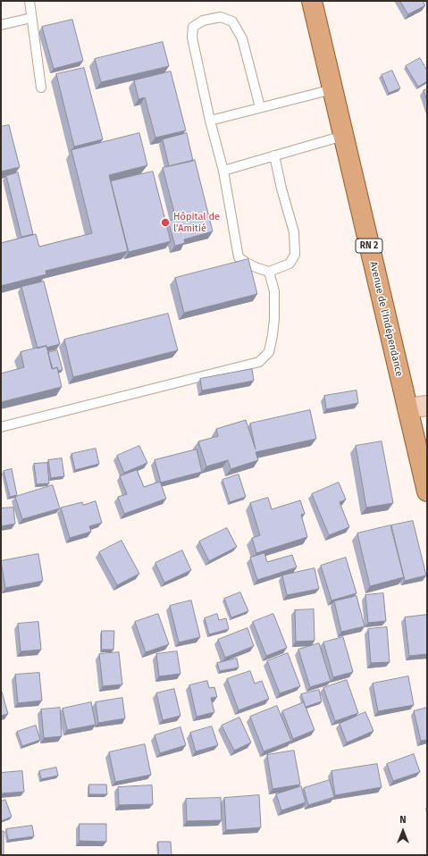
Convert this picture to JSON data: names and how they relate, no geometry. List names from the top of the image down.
{
  "streets": {
    "main road": ["RN 2", "Avenue de l'Indépendance"]
  },
  "places": ["Hôpital de l'Amitié"],
  "north": "top"
}
